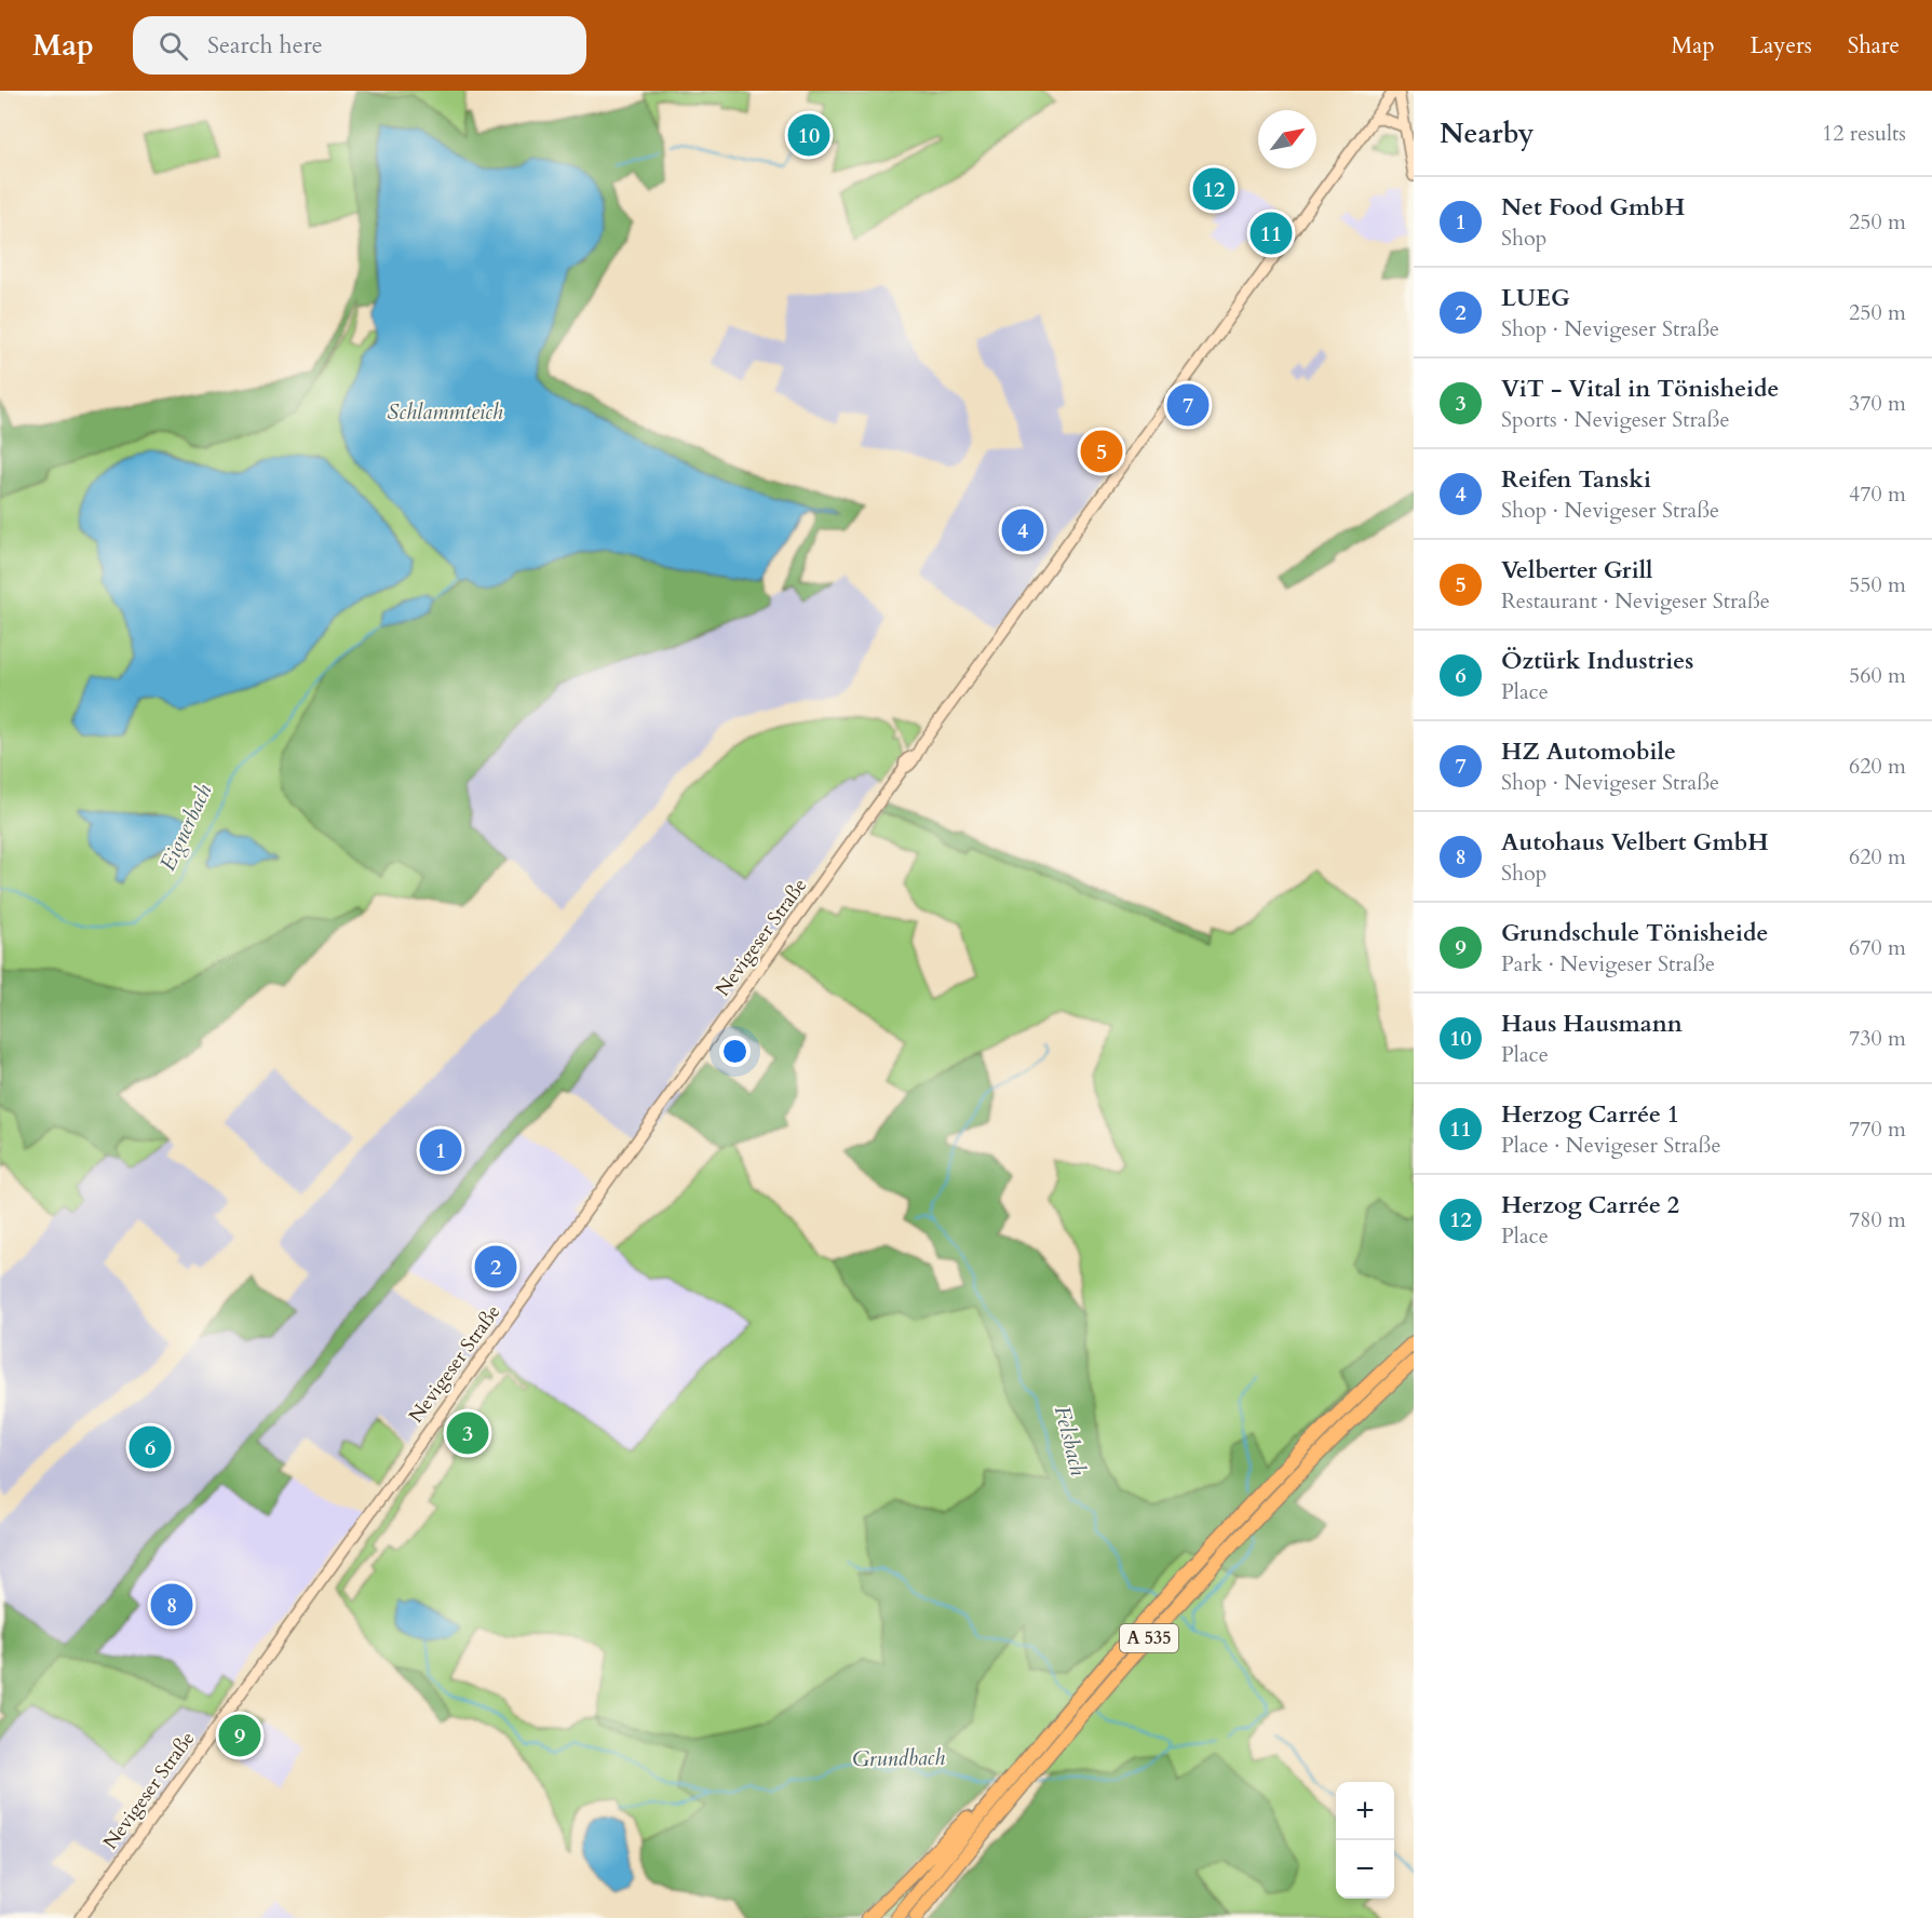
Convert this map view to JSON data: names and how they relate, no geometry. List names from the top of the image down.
{
  "streets": {
    "highway": ["A 535"],
    "main road": ["Nevigeser Straße"]
  },
  "water": [
    "Schlammteich",
    "Eignerbach",
    "Felsbach",
    "Grundbach"
  ],
  "north": "top right",
  "page": {
    "header": "Map",
    "search": "Search here",
    "nav": ["Map", "Layers", "Share"],
    "heading": ["Nearby", "12 results"],
    "pins": [
      "10",
      "12",
      "11",
      "7",
      "5",
      "4",
      "1",
      "2",
      "3",
      "6",
      "8",
      "9"
    ],
    "list": [
      {
        "mark": "1",
        "name": "Net Food GmbH",
        "note": "Shop",
        "value": "250 m"
      },
      {
        "mark": "2",
        "name": "LUEG",
        "note": "Shop · Nevigeser Straße",
        "value": "250 m"
      },
      {
        "mark": "3",
        "name": "ViT - Vital in Tönisheide",
        "note": "Sports · Nevigeser Straße",
        "value": "370 m"
      },
      {
        "mark": "4",
        "name": "Reifen Tanski",
        "note": "Shop · Nevigeser Straße",
        "value": "470 m"
      },
      {
        "mark": "5",
        "name": "Velberter Grill",
        "note": "Restaurant · Nevigeser Straße",
        "value": "550 m"
      },
      {
        "mark": "6",
        "name": "Öztürk Industries",
        "note": "Place",
        "value": "560 m"
      },
      {
        "mark": "7",
        "name": "HZ Automobile",
        "note": "Shop · Nevigeser Straße",
        "value": "620 m"
      },
      {
        "mark": "8",
        "name": "Autohaus Velbert GmbH",
        "note": "Shop",
        "value": "620 m"
      },
      {
        "mark": "9",
        "name": "Grundschule Tönisheide",
        "note": "Park · Nevigeser Straße",
        "value": "670 m"
      },
      {
        "mark": "10",
        "name": "Haus Hausmann",
        "note": "Place",
        "value": "730 m"
      },
      {
        "mark": "11",
        "name": "Herzog Carrée 1",
        "note": "Place · Nevigeser Straße",
        "value": "770 m"
      },
      {
        "mark": "12",
        "name": "Herzog Carrée 2",
        "note": "Place",
        "value": "780 m"
      }
    ],
    "map_buttons": ["+", "−"]
  }
}
